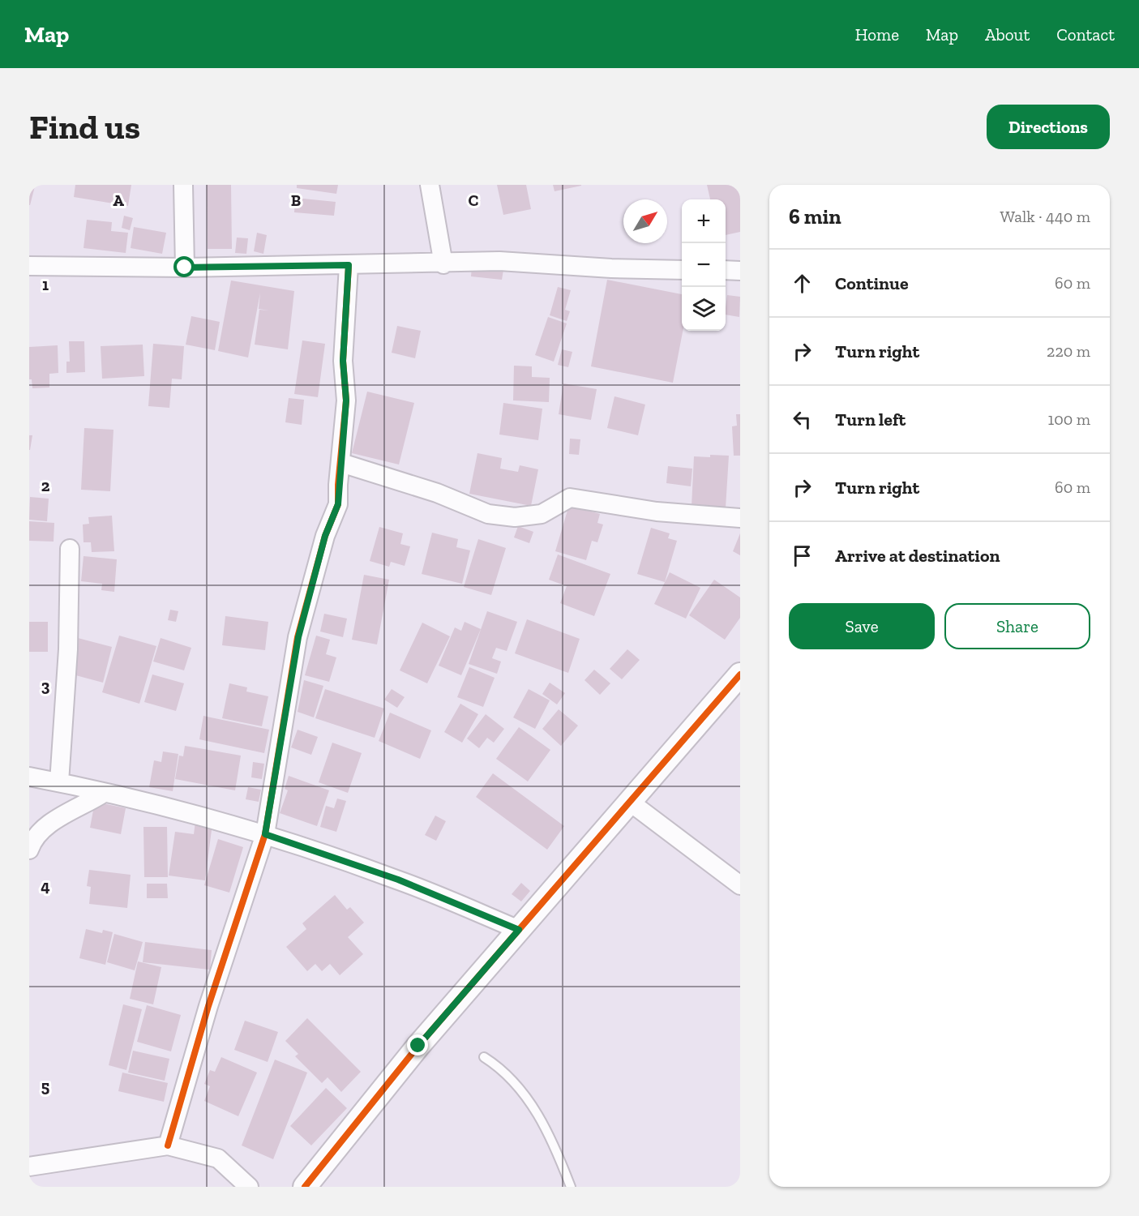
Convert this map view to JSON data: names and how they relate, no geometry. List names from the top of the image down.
{
  "north": "top right",
  "page": {
    "header": "Map",
    "nav": [
      "Home",
      "Map",
      "About",
      "Contact"
    ],
    "buttons": [
      "Directions",
      ["Save", "Share"]
    ],
    "title": "Find us",
    "heading": ["6 min", "Walk · 440 m"],
    "map_buttons": ["+", "−"],
    "list": [
      ["Continue", "60 m"],
      ["Turn right", "220 m"],
      ["Turn left", "100 m"],
      ["Turn right", "60 m"],
      "Arrive at destination"
    ]
  },
  "grid": {
    "columns": ["A", "B", "C"],
    "rows": [
      "1",
      "2",
      "3",
      "4",
      "5"
    ]
  }
}
